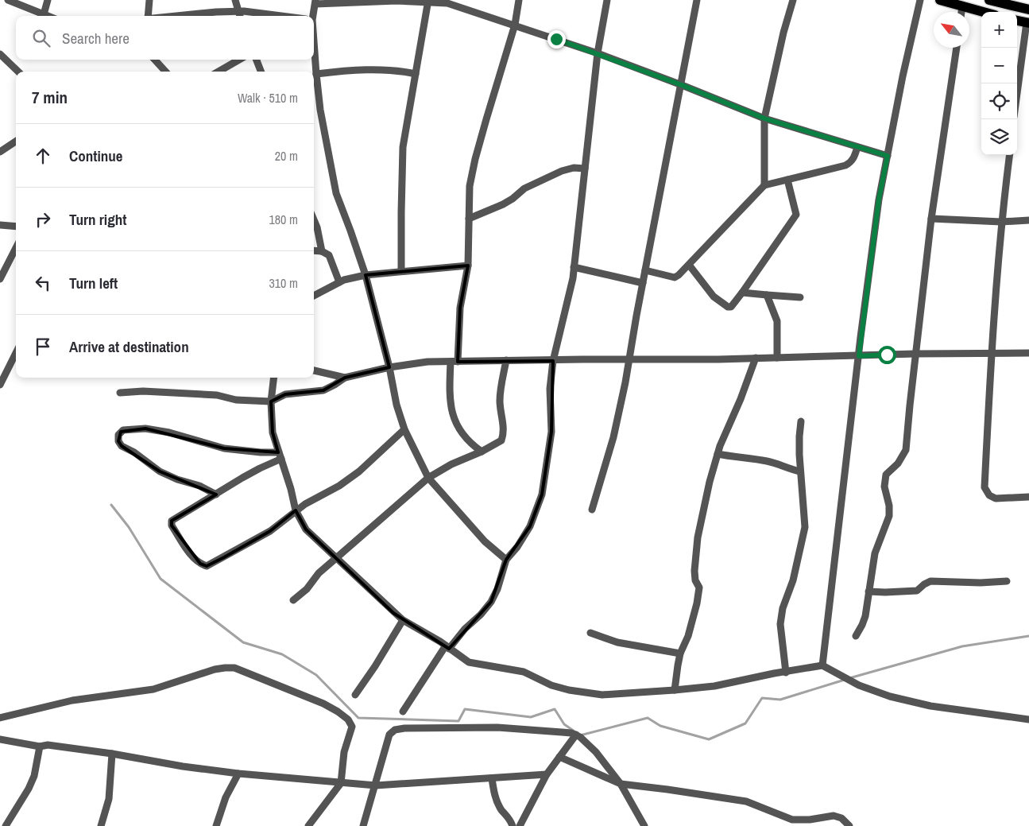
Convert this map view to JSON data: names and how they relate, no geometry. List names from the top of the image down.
{
  "north": "top left",
  "page": {
    "map_buttons": ["+", "−"],
    "search": "Search here",
    "heading": ["7 min", "Walk · 510 m"],
    "list": [
      ["Continue", "20 m"],
      ["Turn right", "180 m"],
      ["Turn left", "310 m"],
      "Arrive at destination"
    ]
  }
}
